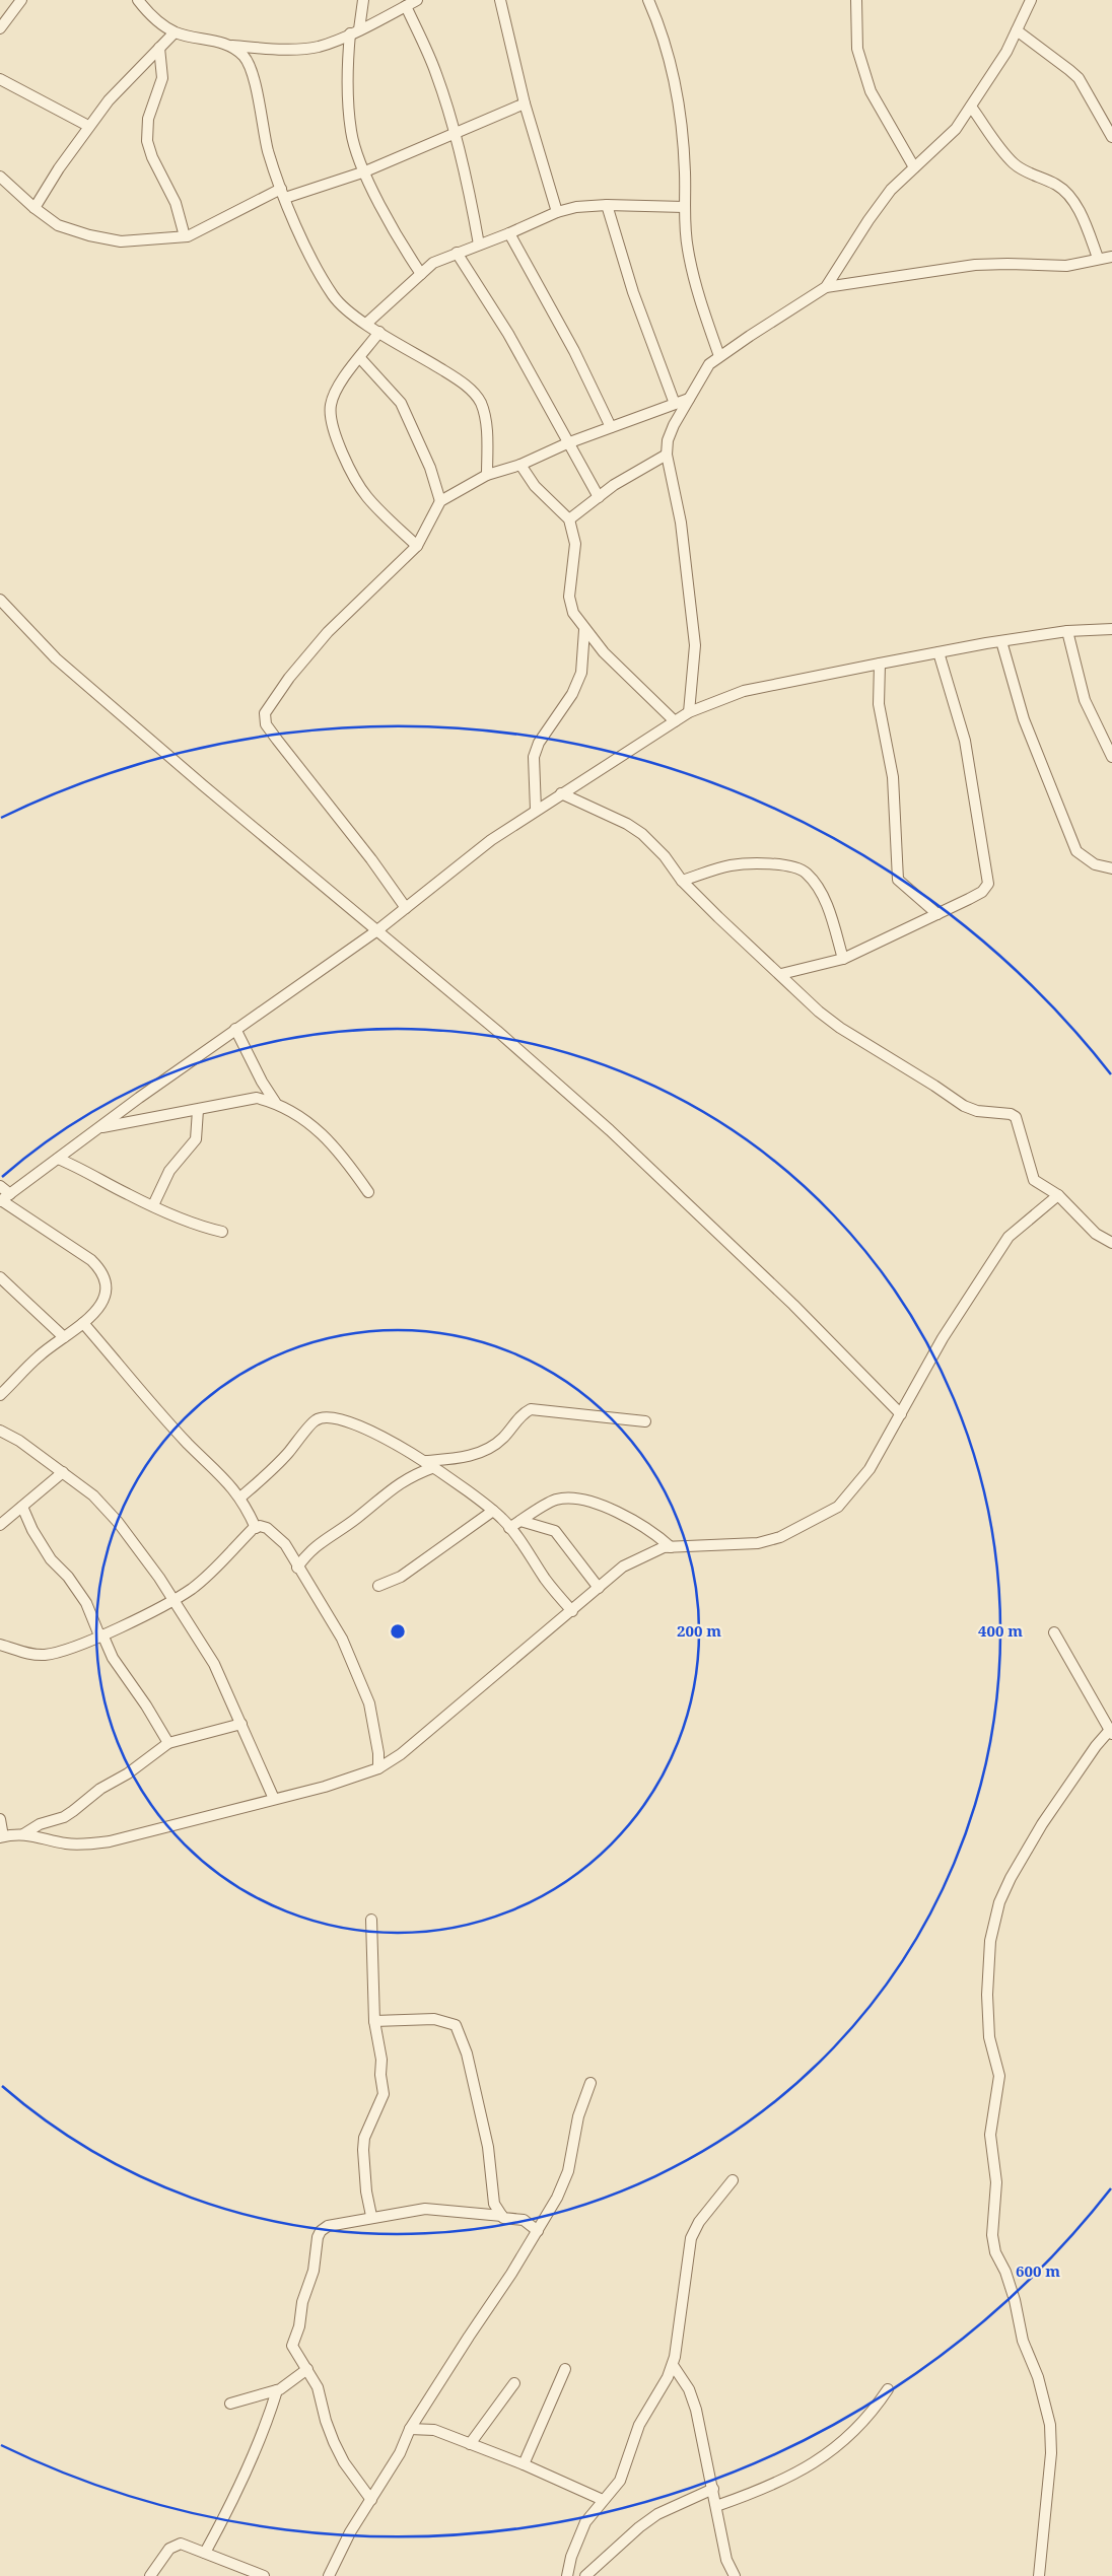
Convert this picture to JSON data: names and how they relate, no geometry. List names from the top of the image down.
{
  "rings": ["200 m", "400 m", "600 m"]
}
